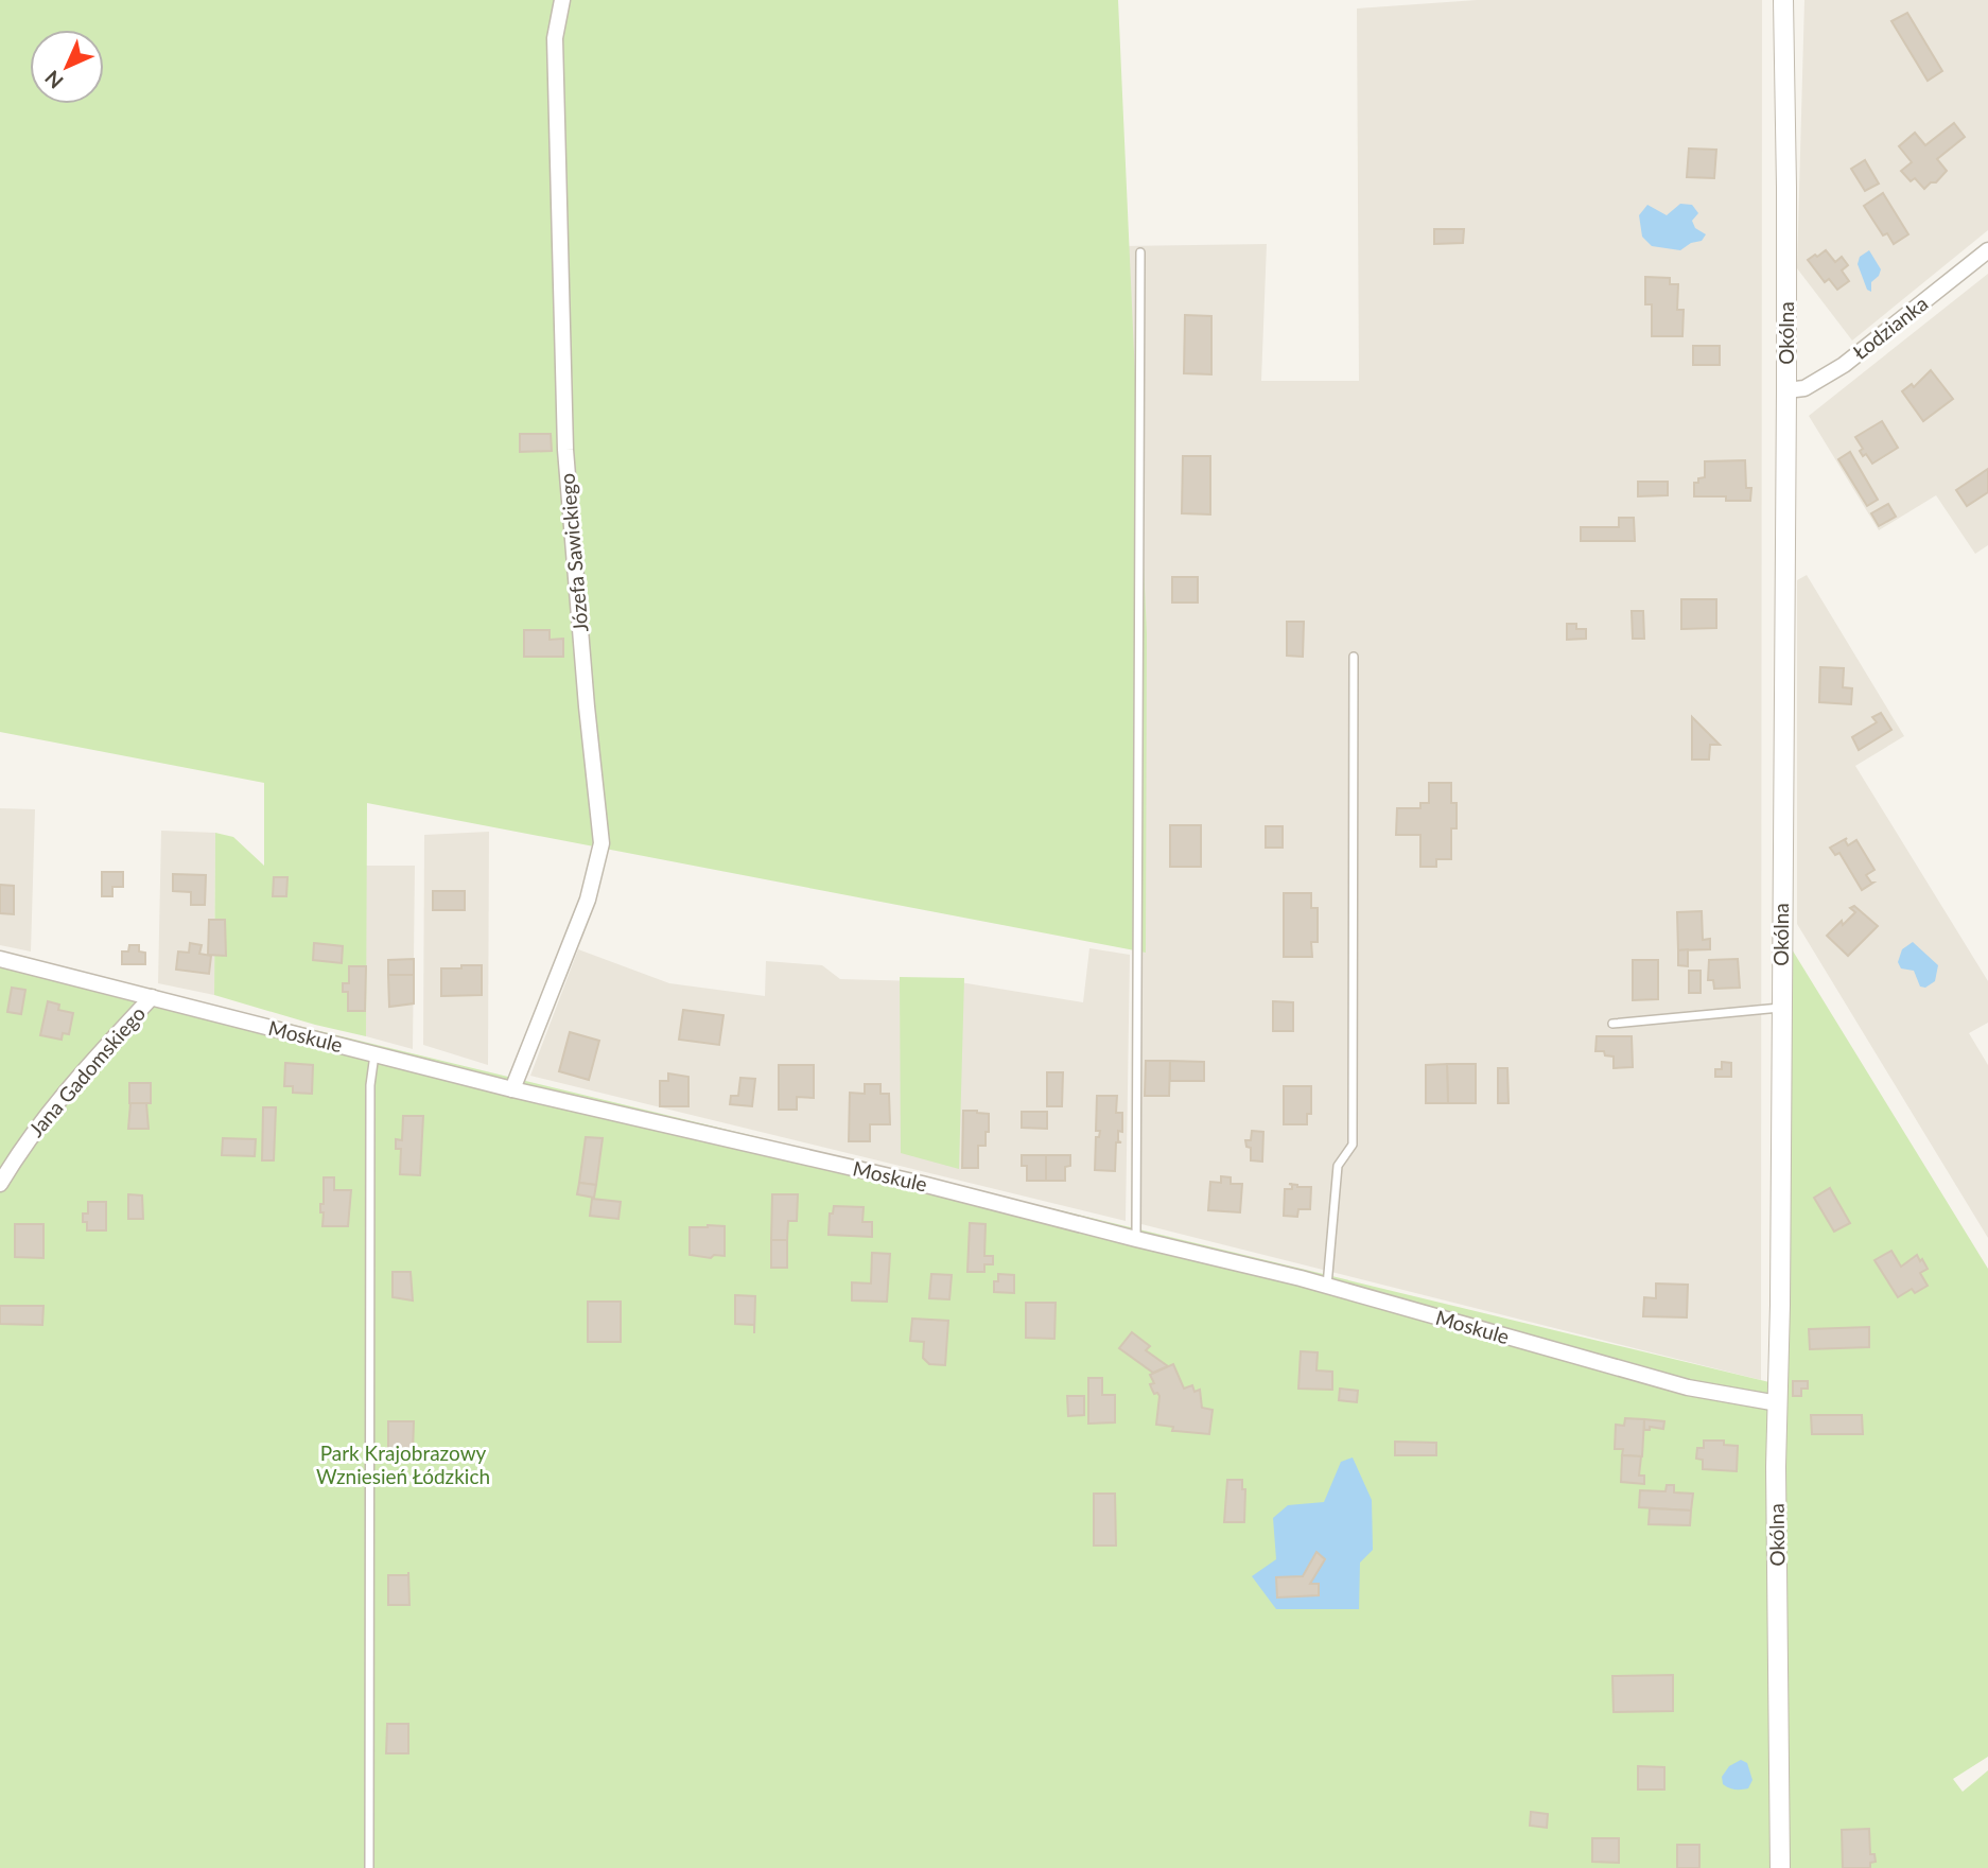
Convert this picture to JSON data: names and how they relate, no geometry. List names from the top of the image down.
{
  "streets": {
    "street": [
      "Łodzianka",
      "Okólna",
      "Józefa Sawickiego",
      "Moskule",
      "Jana Gadomskiego"
    ]
  },
  "crossings": [
    ["Łodzianka", "Okólna"],
    ["Okólna", "Moskule"],
    ["Józefa Sawickiego", "Moskule"],
    ["Moskule", "Jana Gadomskiego"]
  ],
  "parks": ["Park Krajobrazowy Wzniesień Łódzkich"],
  "north": "bottom left"
}
